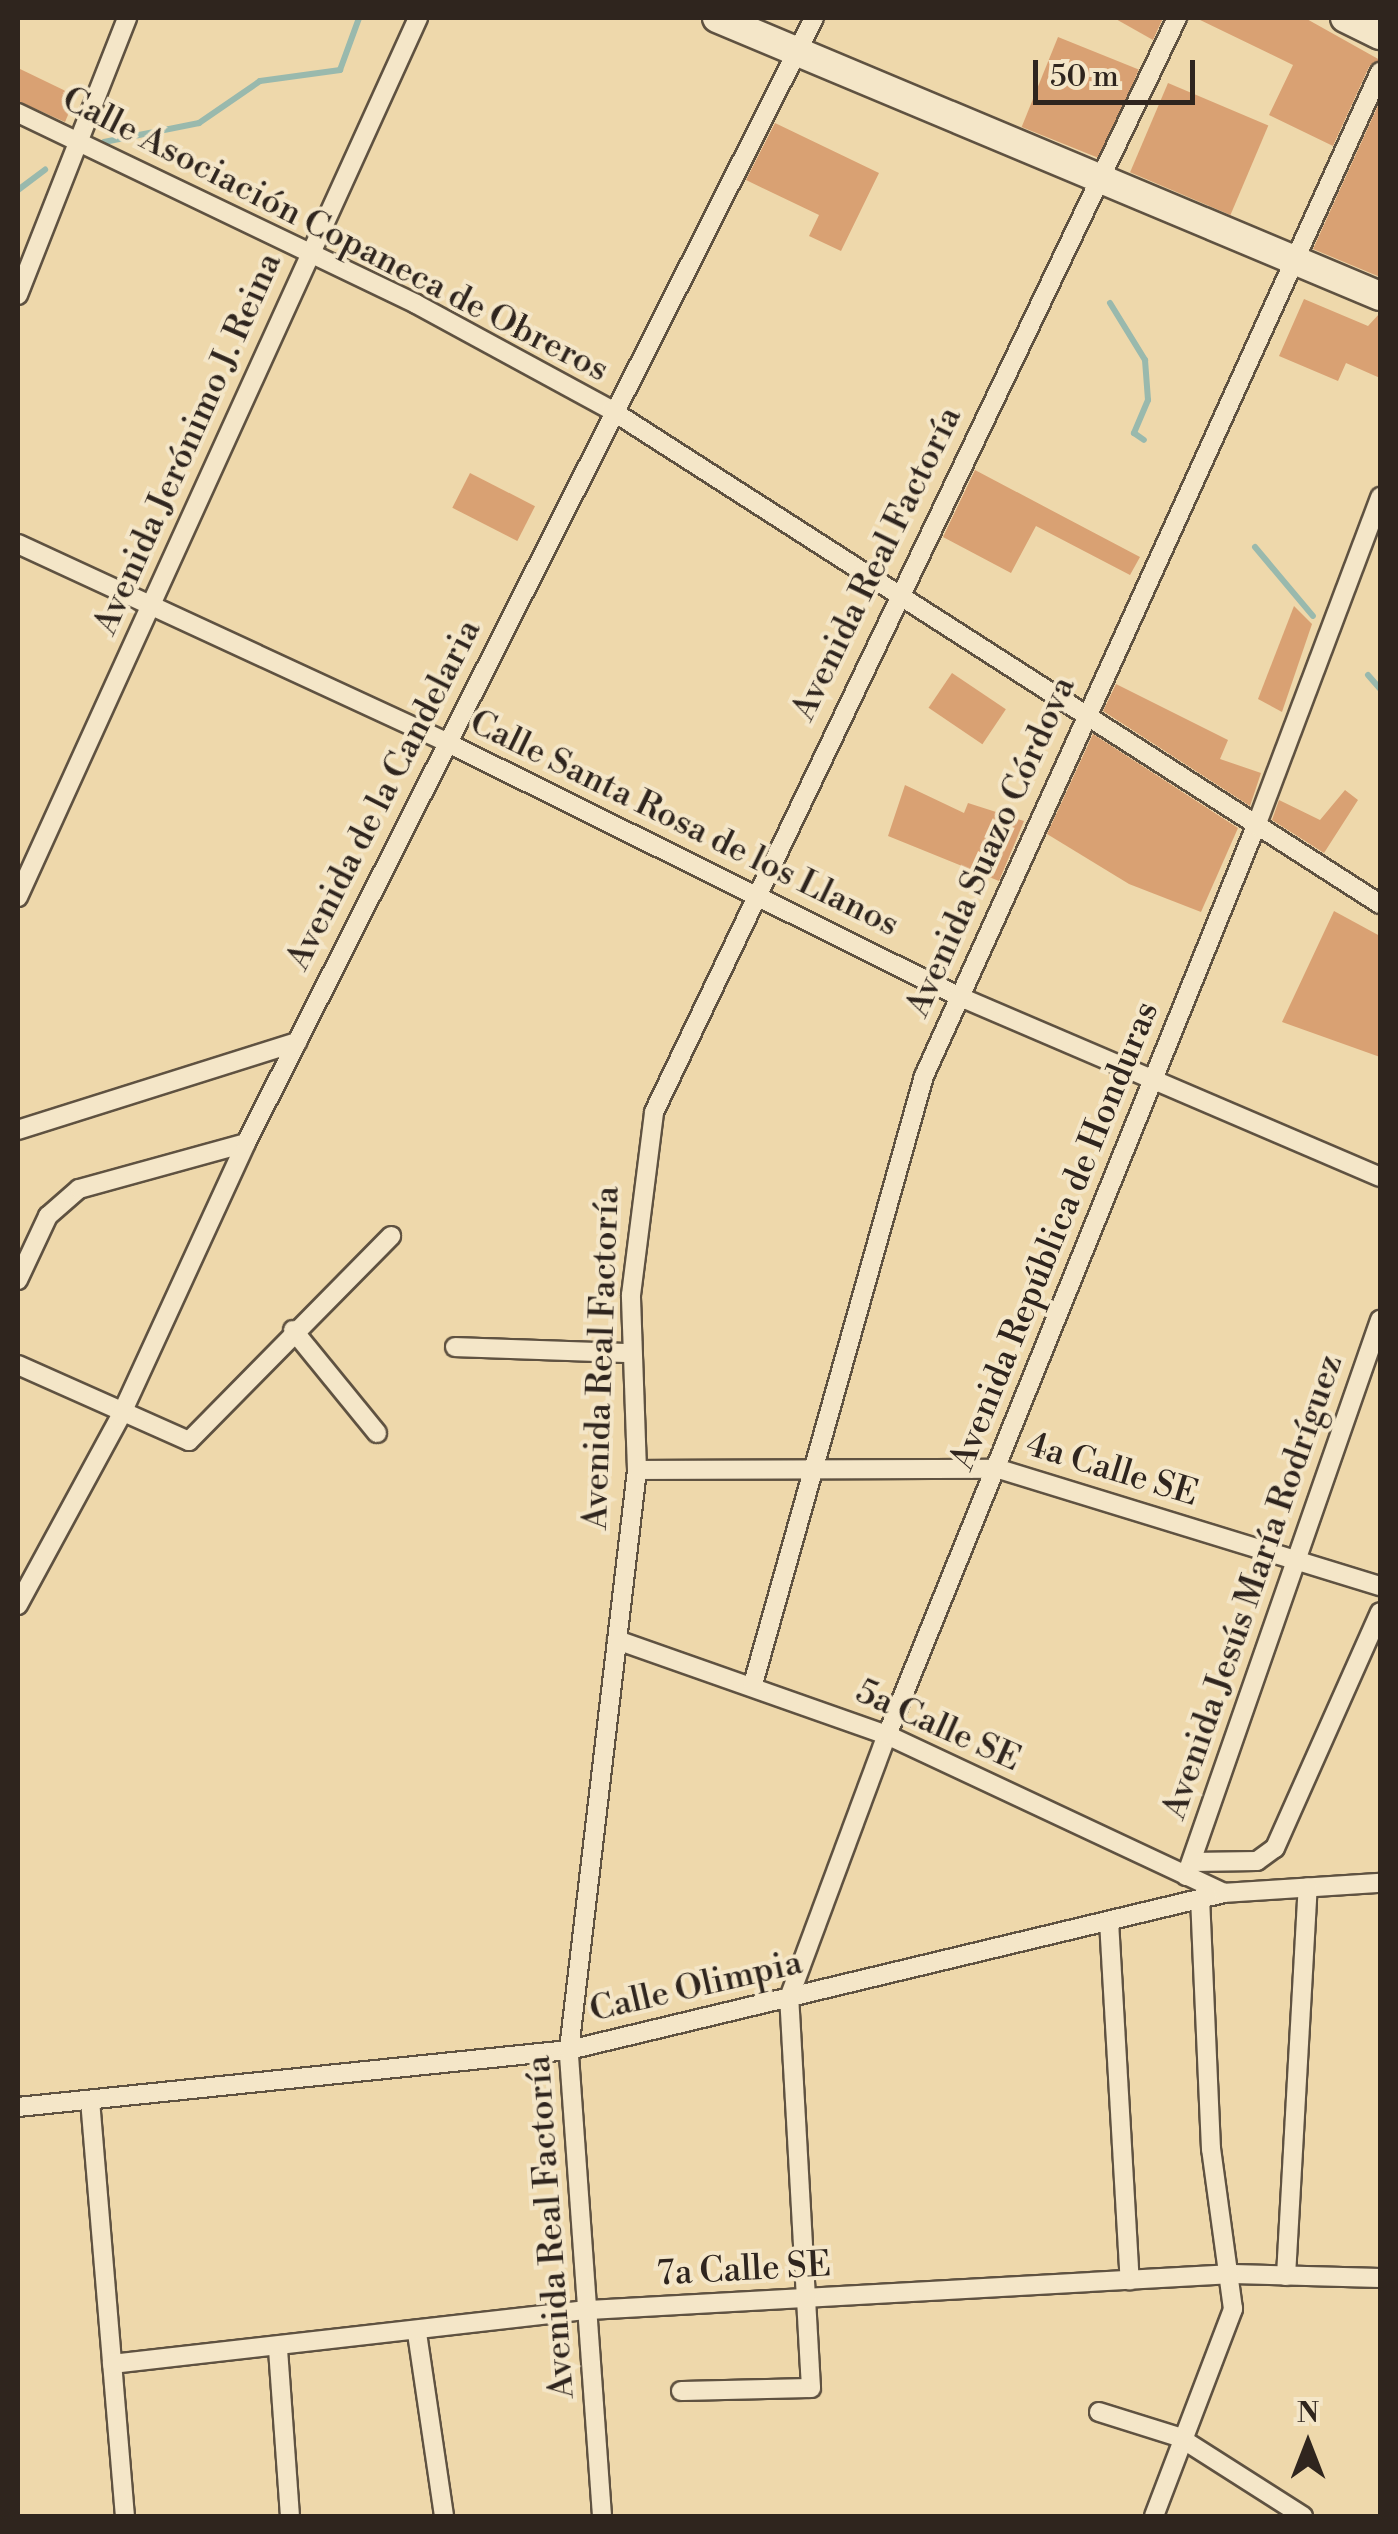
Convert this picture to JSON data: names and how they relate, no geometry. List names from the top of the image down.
{
  "streets": {
    "street": [
      "Calle Asociación Copaneca de Obreros",
      "Avenida Jerónimo J. Reina",
      "Avenida Real Factoría",
      "Avenida de la Candelaria",
      "Calle Santa Rosa de los Llanos",
      "Avenida Suazo Córdova",
      "Avenida República de Honduras",
      "4a Calle SE",
      "Avenida Jesús María Rodríguez",
      "5a Calle SE",
      "Calle Olimpia",
      "7a Calle SE"
    ]
  },
  "crossings": [
    ["Calle Asociación Copaneca de Obreros", "Avenida Jerónimo J. Reina"],
    ["Calle Asociación Copaneca de Obreros", "Avenida Real Factoría"],
    ["Calle Asociación Copaneca de Obreros", "Avenida de la Candelaria"],
    ["Calle Asociación Copaneca de Obreros", "Avenida Suazo Córdova"],
    ["Calle Asociación Copaneca de Obreros", "Avenida República de Honduras"],
    ["Avenida Jerónimo J. Reina", "Calle Santa Rosa de los Llanos"],
    ["Avenida Real Factoría", "Calle Santa Rosa de los Llanos"],
    ["Avenida Real Factoría", "4a Calle SE"],
    ["Avenida Real Factoría", "5a Calle SE"],
    ["Avenida Real Factoría", "Calle Olimpia"],
    ["Avenida Real Factoría", "7a Calle SE"],
    ["Avenida de la Candelaria", "Calle Santa Rosa de los Llanos"],
    ["Calle Santa Rosa de los Llanos", "Avenida Suazo Córdova"],
    ["Calle Santa Rosa de los Llanos", "Avenida República de Honduras"],
    ["Avenida Suazo Córdova", "4a Calle SE"],
    ["Avenida Suazo Córdova", "5a Calle SE"],
    ["Avenida República de Honduras", "4a Calle SE"],
    ["Avenida República de Honduras", "5a Calle SE"],
    ["Avenida República de Honduras", "Calle Olimpia"],
    ["4a Calle SE", "Avenida Jesús María Rodríguez"],
    ["Avenida Jesús María Rodríguez", "5a Calle SE"],
    ["5a Calle SE", "Calle Olimpia"]
  ],
  "scale_bar": "50 m",
  "north": "top"
}
